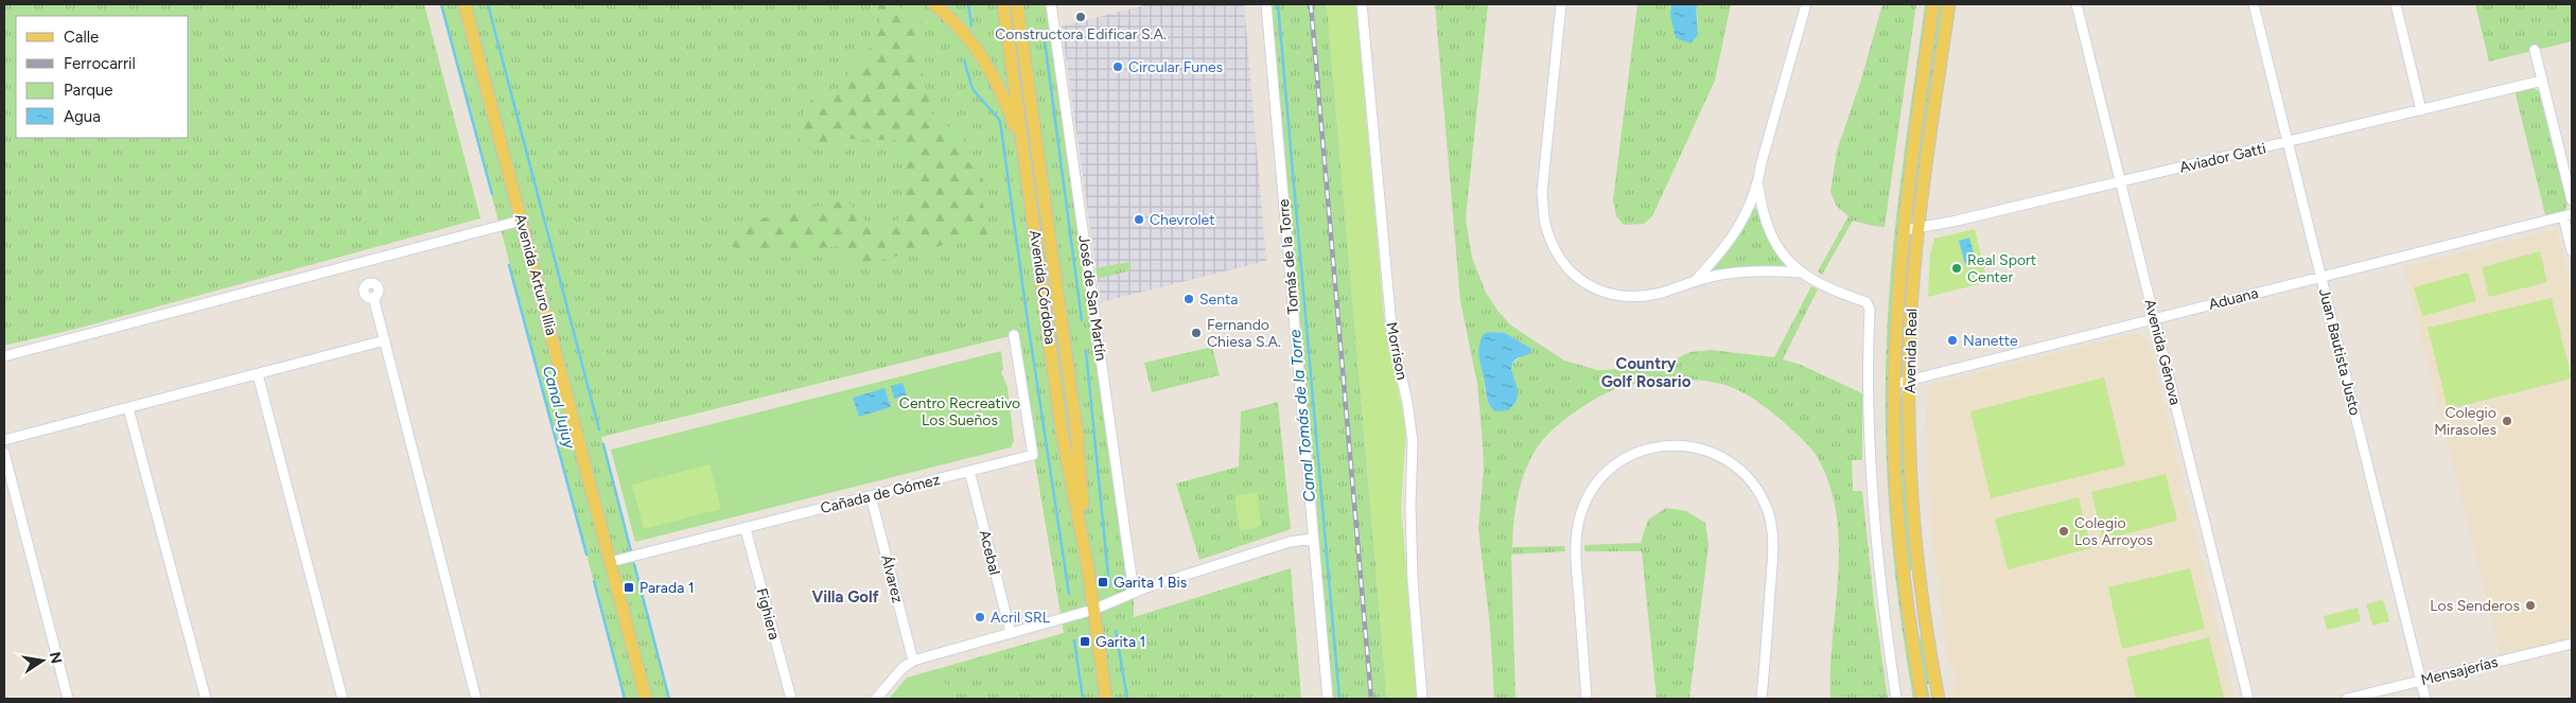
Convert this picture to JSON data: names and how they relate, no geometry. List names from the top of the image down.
{
  "streets": {
    "main road": ["Avenida Arturo Illia", "Avenida Córdoba", "Avenida Real"],
    "street": [
      "Aviador Gatti",
      "Tomás de la Torre",
      "José de San Martín",
      "Aduana",
      "Morrison",
      "Avenida Génova",
      "Juan Bautista Justo",
      "Cañada de Gómez",
      "Acebal",
      "Álvarez",
      "Fighiera",
      "Mensajerías"
    ]
  },
  "crossings": [
    ["Aviador Gatti", "Avenida Real"],
    ["Aviador Gatti", "Avenida Génova"],
    ["Aviador Gatti", "Juan Bautista Justo"],
    ["Avenida Arturo Illia", "Cañada de Gómez"],
    ["Aduana", "Avenida Real"],
    ["Aduana", "Avenida Génova"],
    ["Aduana", "Juan Bautista Justo"],
    ["Juan Bautista Justo", "Mensajerías"],
    ["Cañada de Gómez", "Acebal"],
    ["Cañada de Gómez", "Álvarez"],
    ["Cañada de Gómez", "Fighiera"]
  ],
  "districts": ["Country Golf Rosario", "Villa Golf"],
  "water": ["Canal Jujuy", "Canal Tomás de la Torre"],
  "parks": ["Centro Recreativo Los Sueños"],
  "places": {
    "other": [
      "Constructora Edificar S.A.",
      "Circular Funes",
      "Chevrolet",
      "Real Sport Center",
      "Senta",
      "Fernando Chiesa S.A.",
      "Nanette",
      "Colegio Mirasoles",
      "Colegio Los Arroyos",
      "Los Senderos",
      "Acril SRL"
    ],
    "transit": ["Garita 1 Bis", "Parada 1", "Garita 1"]
  },
  "legend": [
    "Calle",
    "Ferrocarril",
    "Parque",
    "Agua"
  ],
  "north": "right"
}
